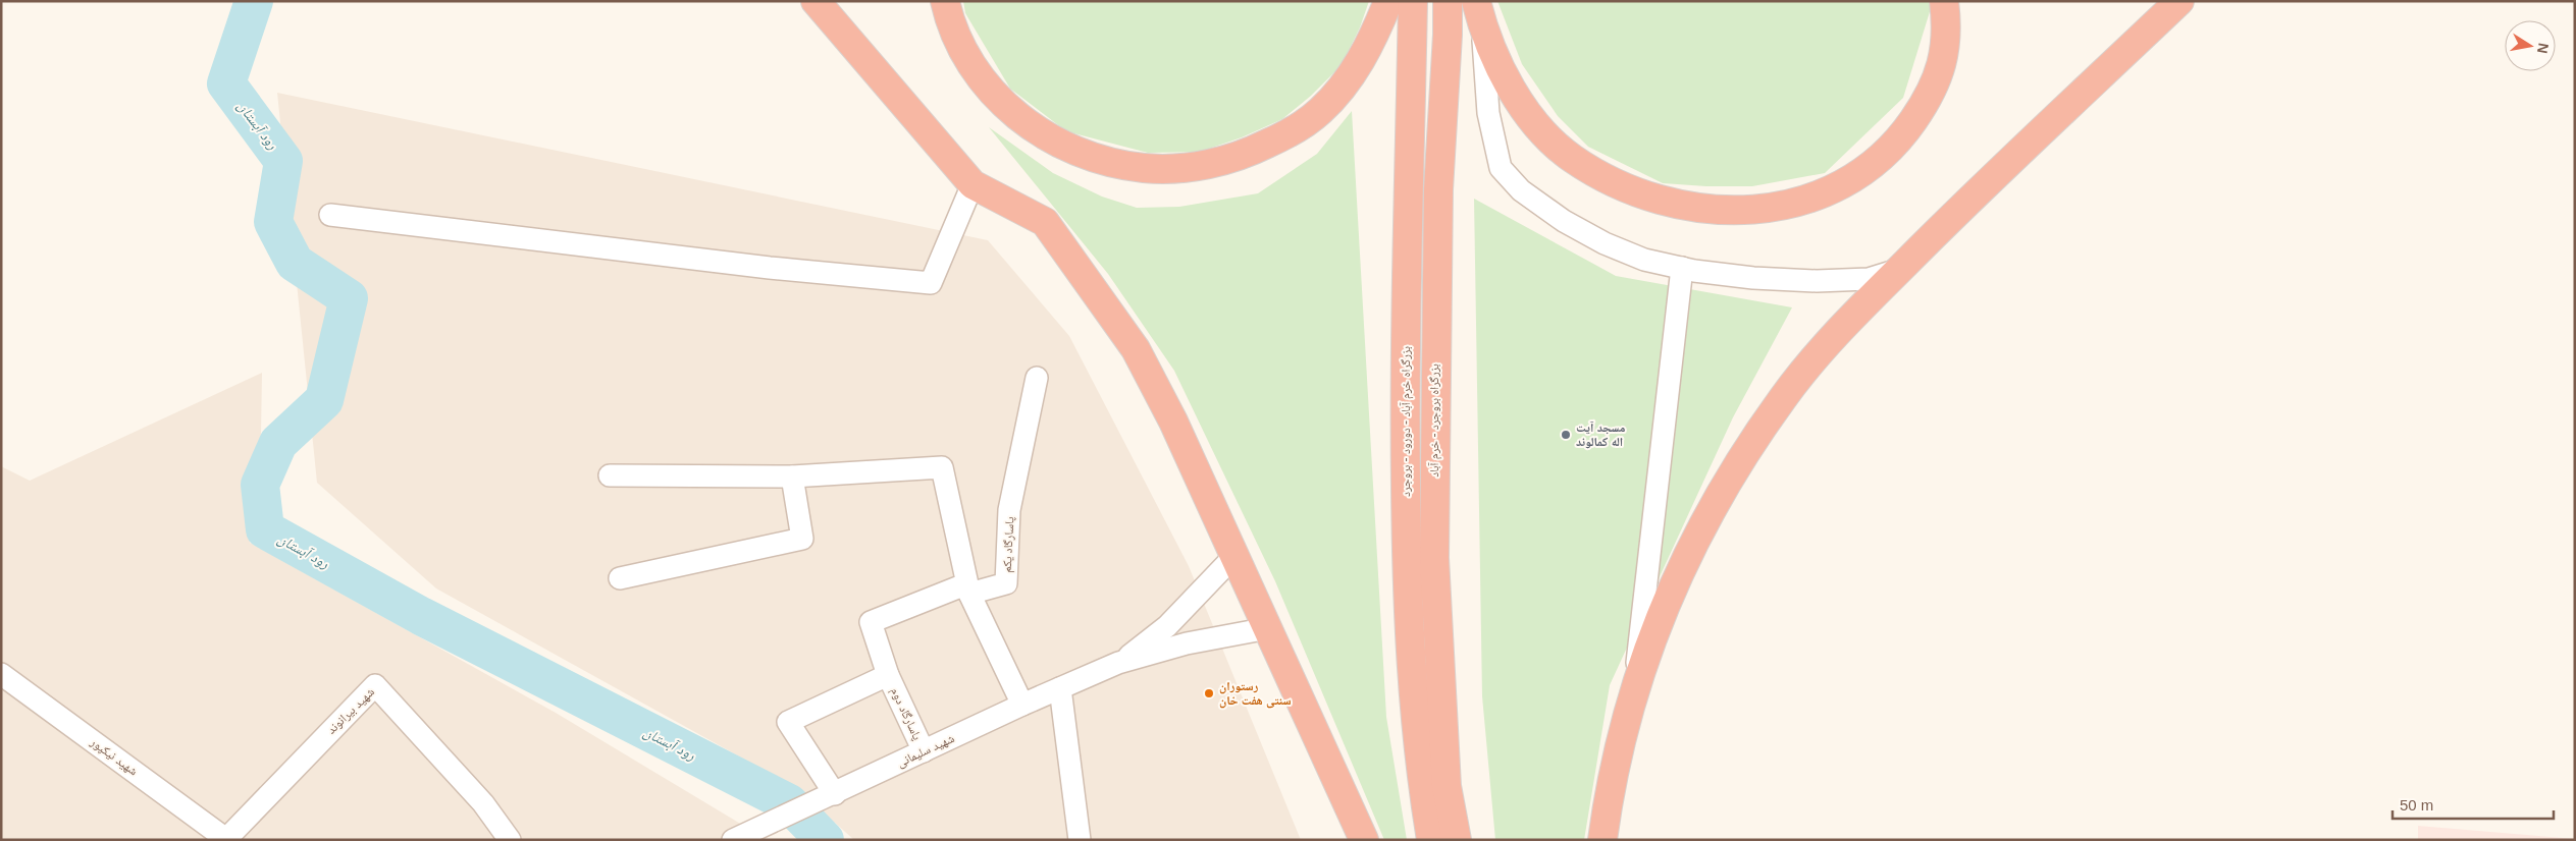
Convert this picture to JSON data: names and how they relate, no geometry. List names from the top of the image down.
{
  "streets": {
    "highway": ["بزرگراه بروجرد - خرم آباد", "بزرگراه خرم آباد - دورود - بروجرد"],
    "street": [
      "پاسارگاد یکم",
      "شهید بیرانوند",
      "پاسارگاد دوم",
      "شهید سلیمانی",
      "شهید نیکپور"
    ]
  },
  "crossings": [
    ["پاسارگاد یکم", "پاسارگاد دوم"],
    ["شهید بیرانوند", "شهید نیکپور"],
    ["پاسارگاد دوم", "شهید سلیمانی"]
  ],
  "water": ["رود آبستان"],
  "places": ["مسجد آیت اله کمالوند", "رستوران سنتی هفت خان"],
  "scale_bar": "50 m",
  "north": "right"
}
